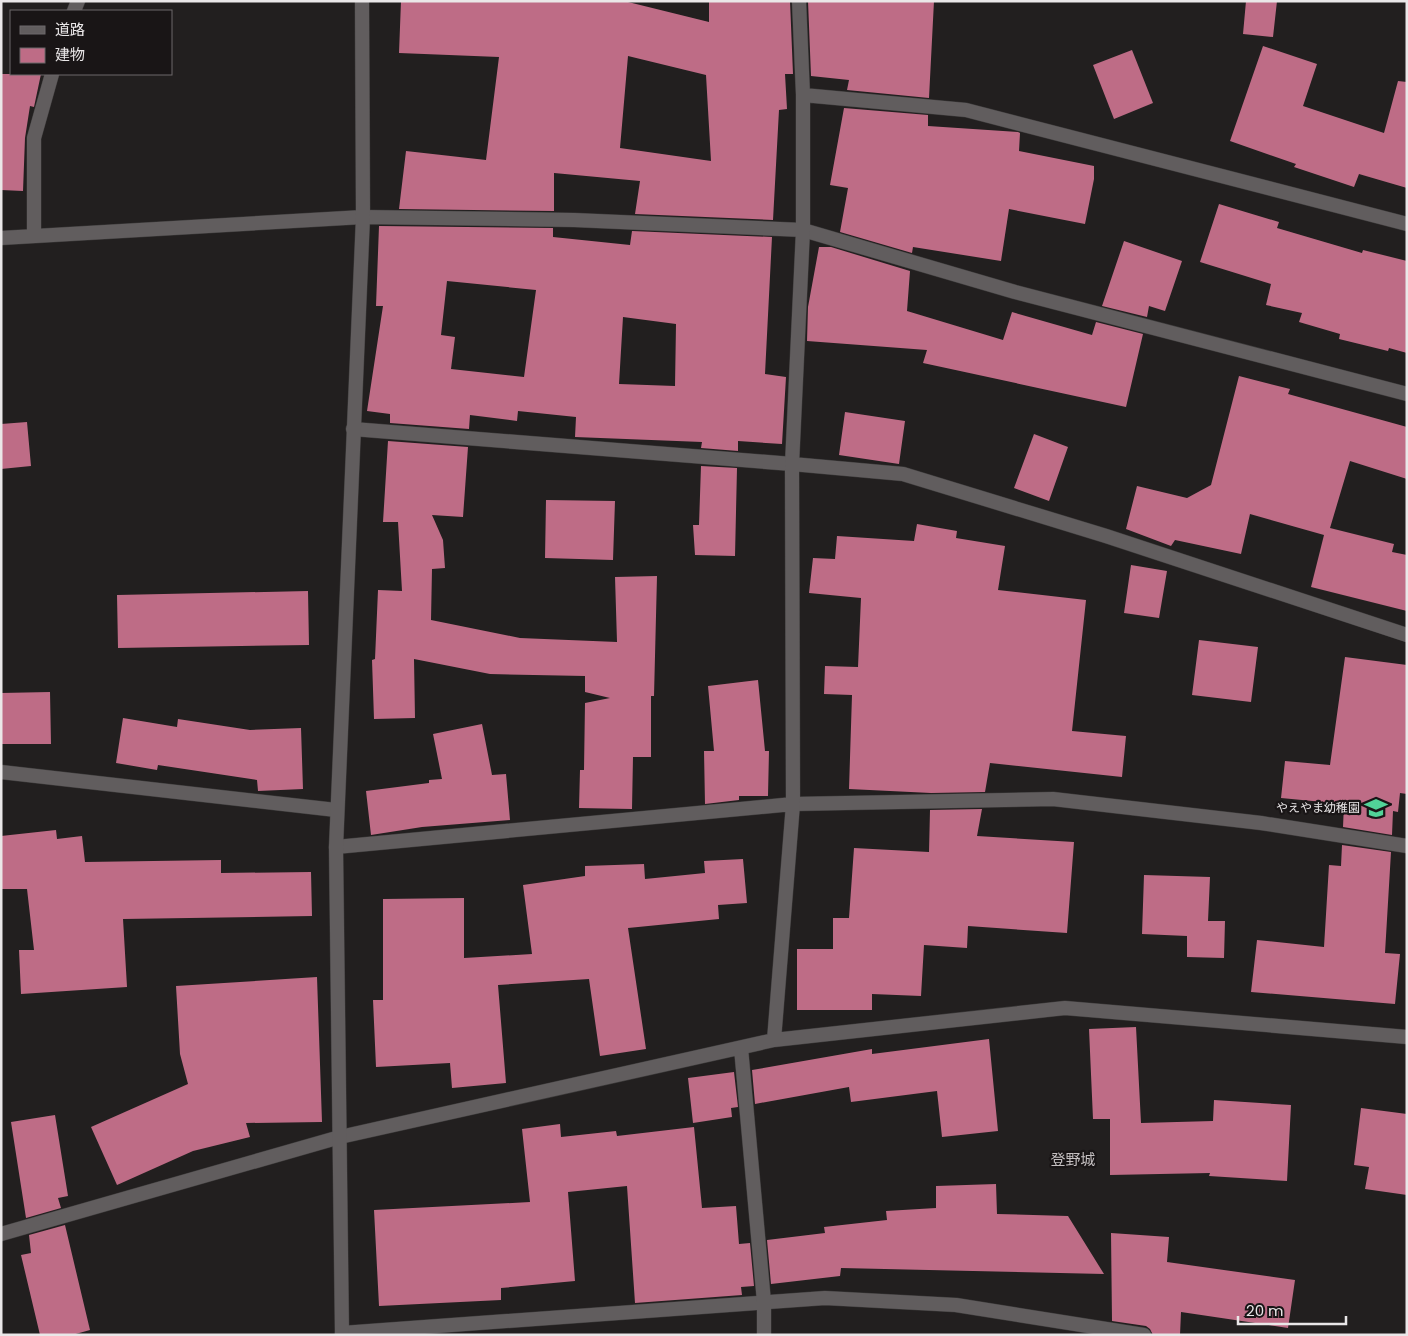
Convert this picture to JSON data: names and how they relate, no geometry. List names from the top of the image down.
{
  "districts": ["登野城"],
  "places": {
    "school or university": ["やえやま幼稚園"]
  },
  "legend": ["道路", "建物"],
  "scale_bar": "20 m"
}
